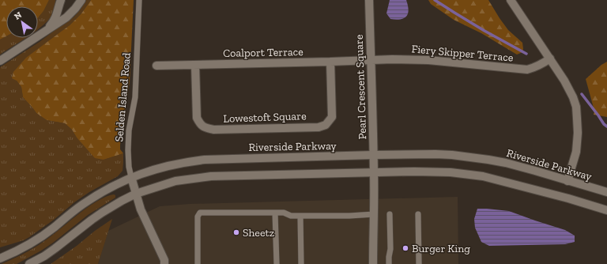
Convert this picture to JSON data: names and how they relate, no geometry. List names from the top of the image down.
{
  "streets": {
    "street": [
      "Coalport Terrace",
      "Fiery Skipper Terrace",
      "Pearl Crescent Square",
      "Lowestoft Square",
      "Riverside Parkway"
    ],
    "lane": ["Selden Island Road"]
  },
  "crossings": [
    ["Coalport Terrace", "Fiery Skipper Terrace"],
    ["Coalport Terrace", "Pearl Crescent Square"],
    ["Coalport Terrace", "Lowestoft Square"],
    ["Fiery Skipper Terrace", "Pearl Crescent Square"],
    ["Pearl Crescent Square", "Riverside Parkway"],
    ["Selden Island Road", "Riverside Parkway"]
  ],
  "places": ["Sheetz", "Burger King"],
  "north": "top left"
}
